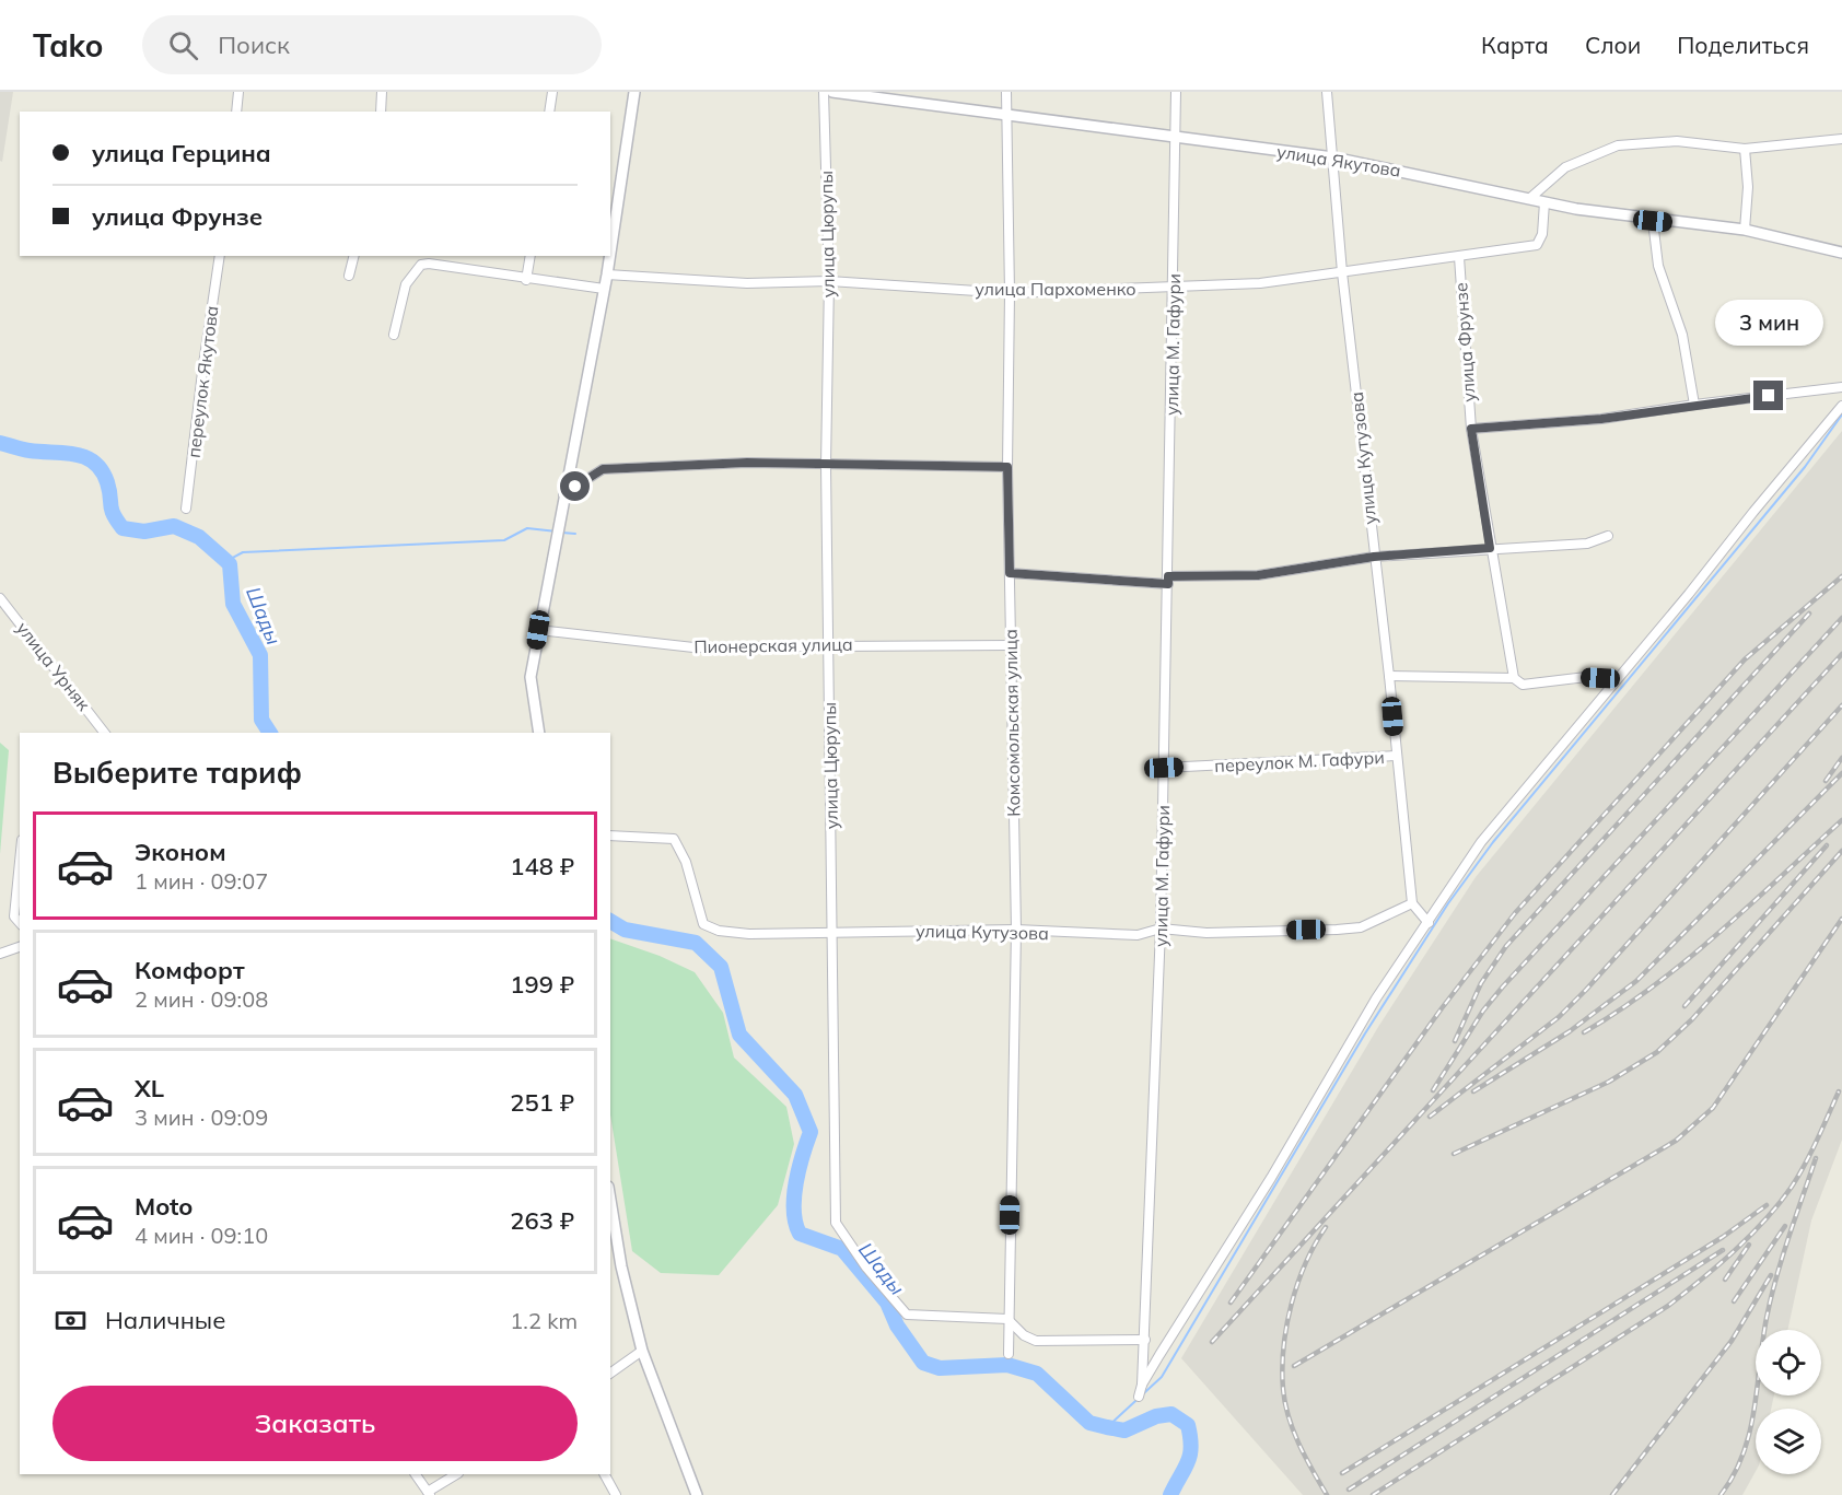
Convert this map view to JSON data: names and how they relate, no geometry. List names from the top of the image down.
{
  "streets": {
    "street": [
      "улица Якутова",
      "улица Цюрупы",
      "улица Пархоменко",
      "улица Фрунзе",
      "улица М. Гафури",
      "переулок Якутова",
      "улица Кутузова",
      "Пионерская улица",
      "улица Урняк",
      "Комсомольская улица",
      "переулок М. Гафури"
    ]
  },
  "crossings": [
    ["улица Якутова", "улица Пархоменко"],
    ["улица Якутова", "улица М. Гафури"],
    ["улица Якутова", "улица Кутузова"],
    ["улица Якутова", "Комсомольская улица"],
    ["улица Цюрупы", "улица Пархоменко"],
    ["улица Цюрупы", "улица Кутузова"],
    ["улица Цюрупы", "Пионерская улица"],
    ["улица Цюрупы", "Комсомольская улица"],
    ["улица Пархоменко", "улица Фрунзе"],
    ["улица Пархоменко", "улица М. Гафури"],
    ["улица Пархоменко", "улица Кутузова"],
    ["улица Пархоменко", "Комсомольская улица"],
    ["улица М. Гафури", "улица Кутузова"],
    ["улица М. Гафури", "переулок М. Гафури"],
    ["улица Кутузова", "Комсомольская улица"],
    ["улица Кутузова", "переулок М. Гафури"],
    ["Пионерская улица", "Комсомольская улица"]
  ],
  "water": ["Шады"],
  "page": {
    "header": "Tako",
    "search": "Поиск",
    "nav": ["Карта", "Слои", "Поделиться"],
    "banner": ["улица Герцина", "улица Фрунзе"],
    "bubble": "3 мин",
    "heading": "Выберите тариф",
    "list": [
      {
        "name": "Эконом",
        "note": "1 мин · 09:07",
        "value": "148 ₽"
      },
      {
        "name": "Комфорт",
        "note": "2 мин · 09:08",
        "value": "199 ₽"
      },
      {
        "name": "XL",
        "note": "3 мин · 09:09",
        "value": "251 ₽"
      },
      {
        "name": "Moto",
        "note": "4 мин · 09:10",
        "value": "263 ₽"
      }
    ],
    "pay": ["Наличные", "1.2 km"],
    "buttons": "Заказать"
  }
}
